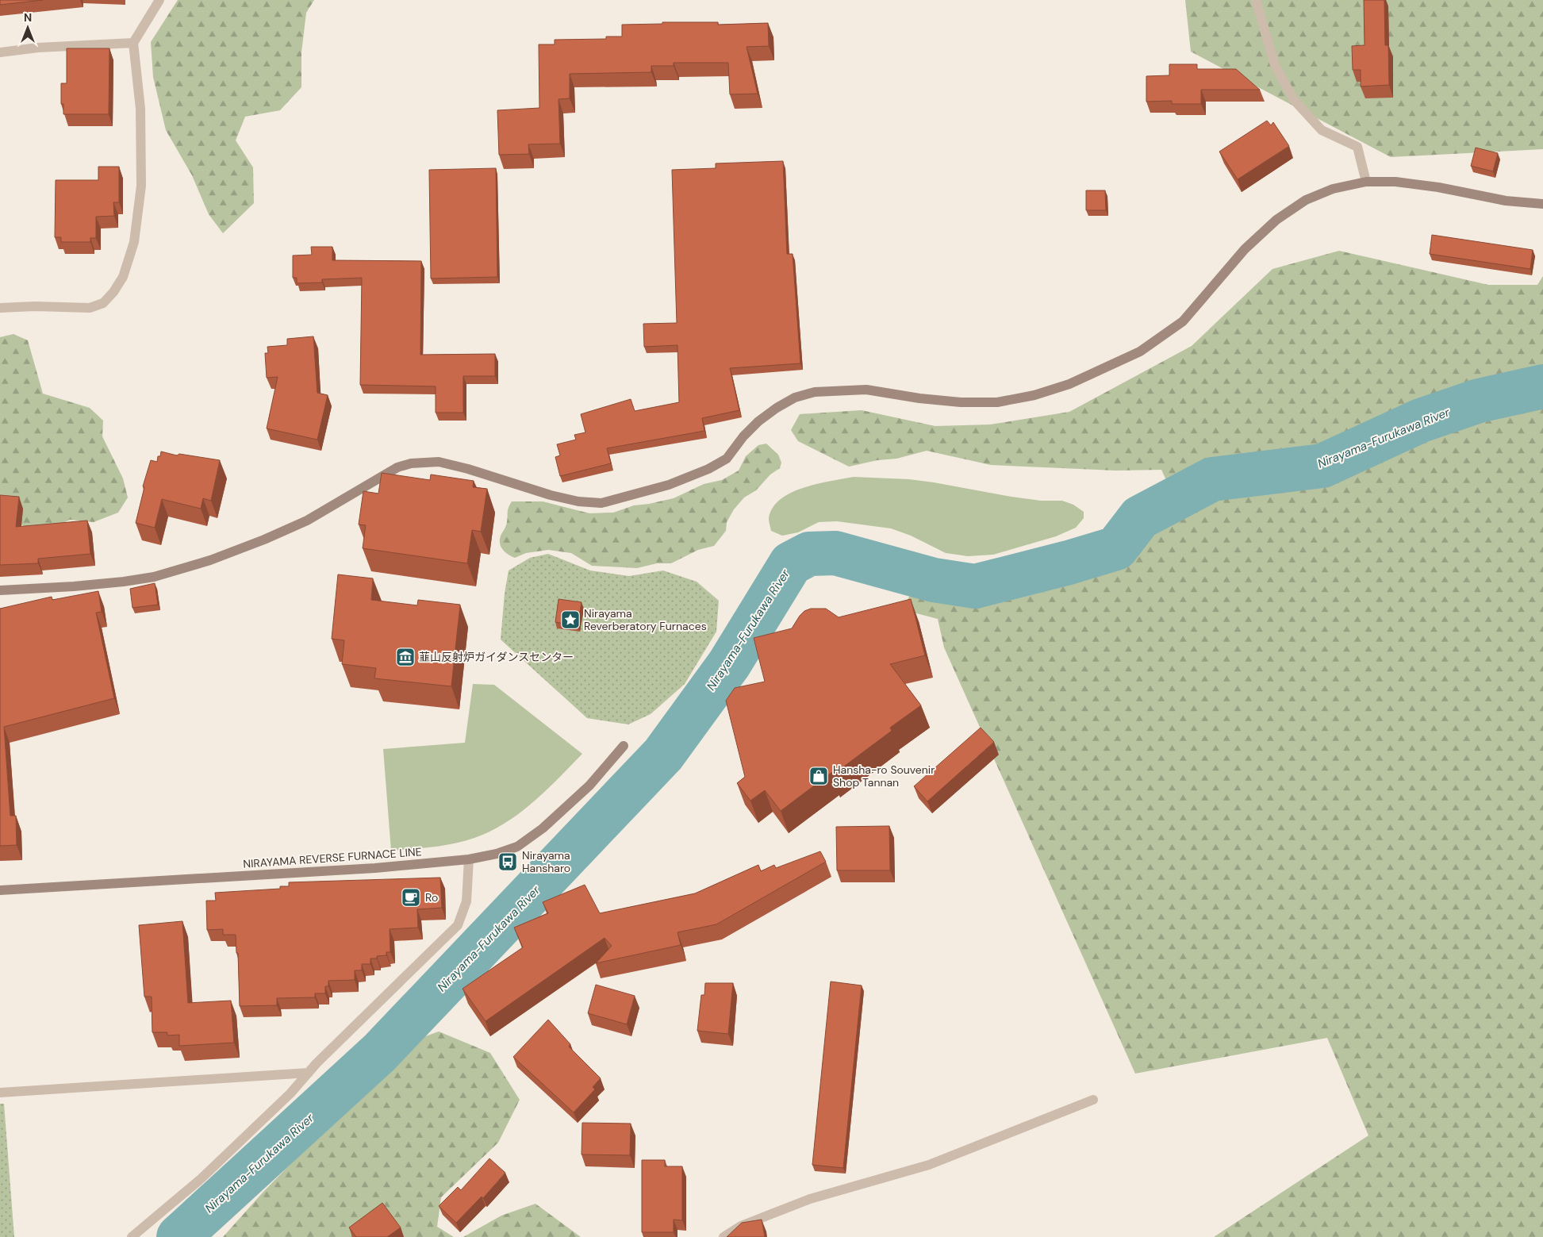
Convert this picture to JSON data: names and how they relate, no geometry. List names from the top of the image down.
{
  "streets": {
    "street": ["NIRAYAMA REVERSE FURNACE LINE"]
  },
  "water": ["Nirayama-Furukawa River"],
  "places": {
    "place": ["Nirayama Reverberatory Furnaces"],
    "museum": ["韮山反射炉ガイダンスセンター"],
    "shop": ["Hansha-ro Souvenir Shop Tannan"],
    "bus stop": ["Nirayama Hansharo"],
    "cafe": ["Ro"]
  },
  "north": "top"
}
